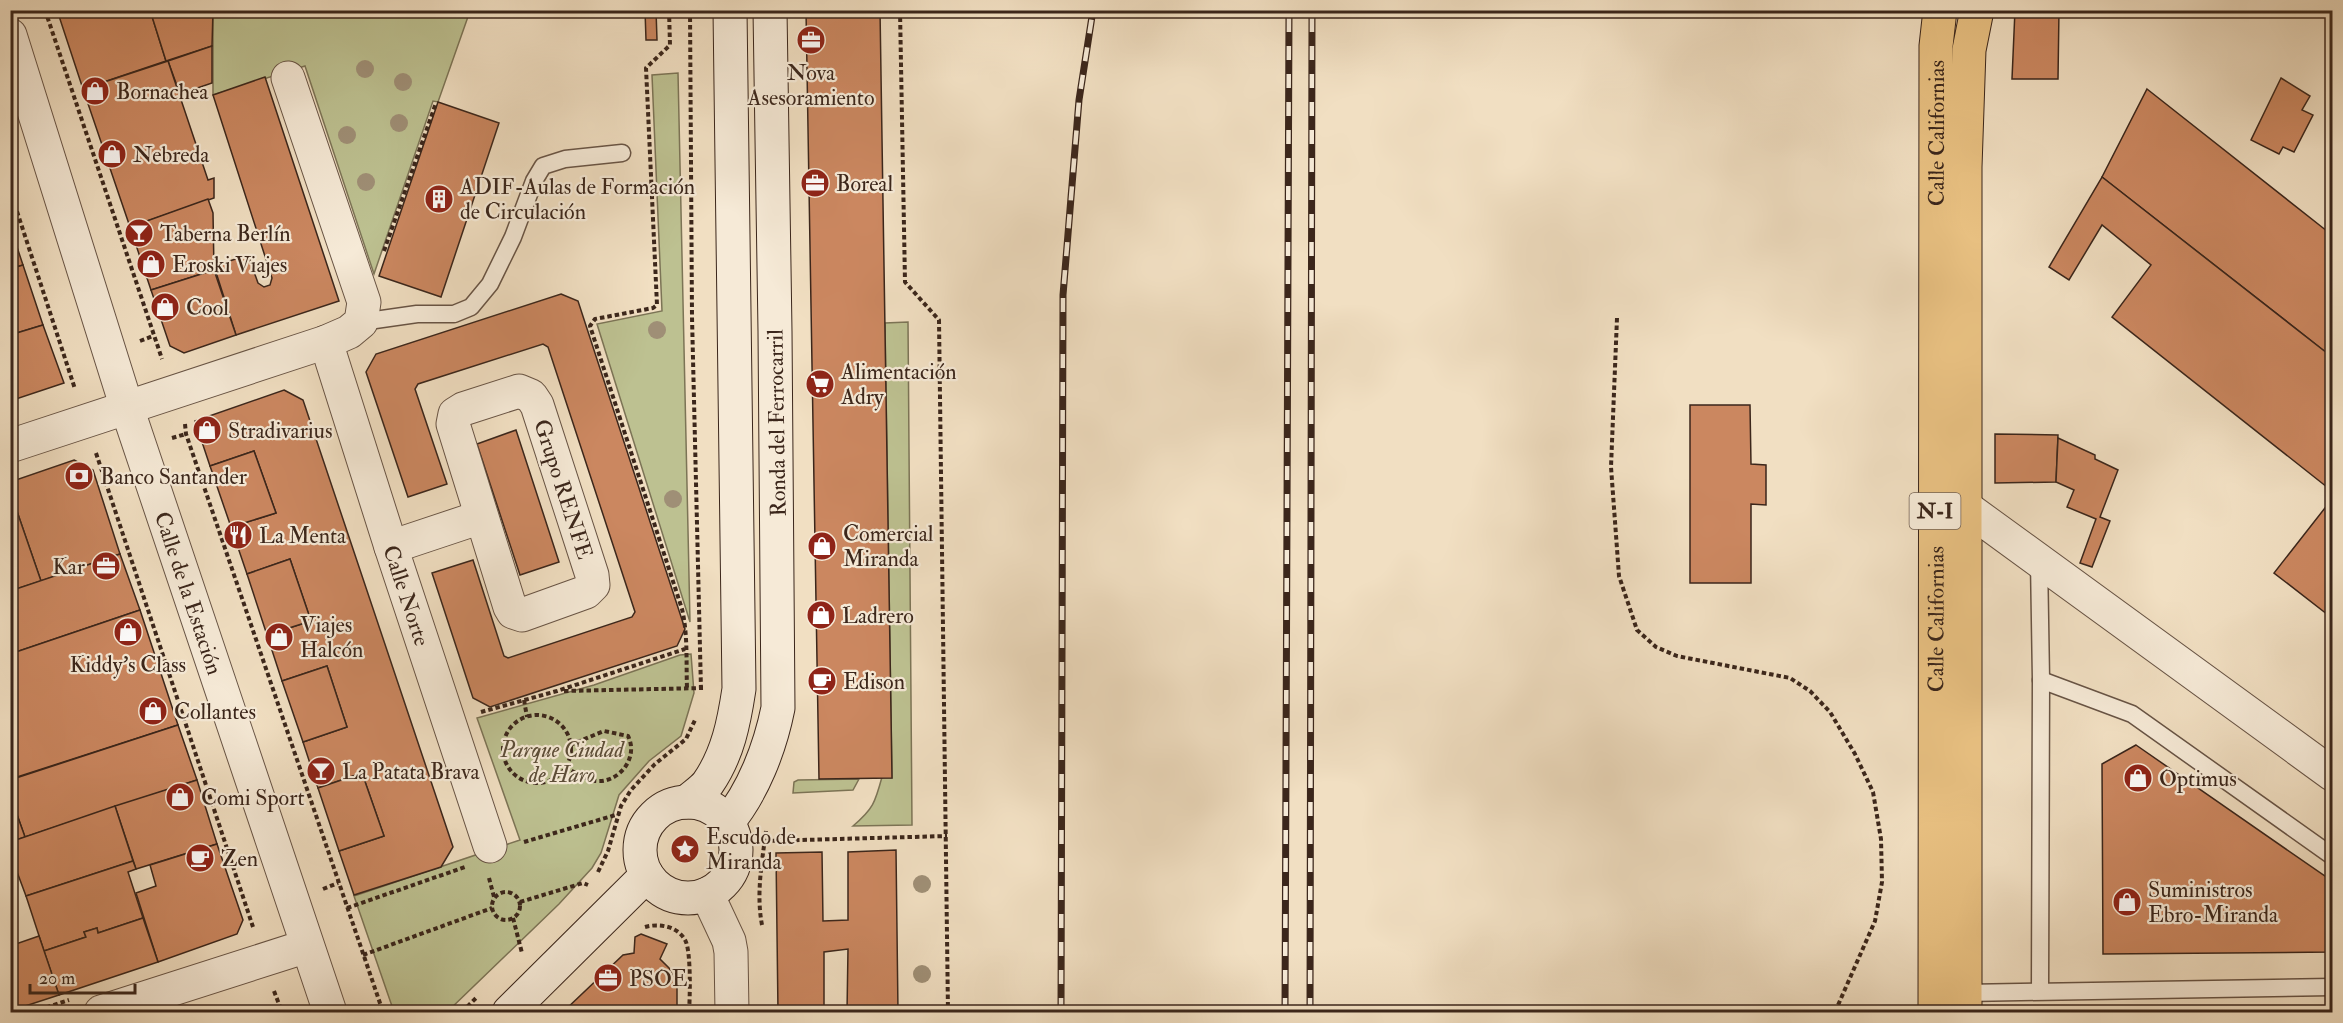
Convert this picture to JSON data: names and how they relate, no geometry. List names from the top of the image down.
{
  "streets": {
    "highway": ["Calle Californias", "N-I"],
    "street": [
      "Ronda del Ferrocarril",
      "Grupo RENFE",
      "Calle de la Estación",
      "Calle Norte"
    ]
  },
  "parks": ["Parque Ciudad de Haro"],
  "places": {
    "office": [
      "Nova Asesoramiento",
      "Boreal",
      "Kar",
      "PSOE"
    ],
    "shop": [
      "Bornachea",
      "Nebreda",
      "Eroski Viajes",
      "Cool",
      "Stradivarius",
      "Comercial Miranda",
      "Ladrero",
      "Kiddy's Class",
      "Viajes Halcón",
      "Collantes",
      "Optimus",
      "Comi Sport",
      "Suministros Ebro-Miranda"
    ],
    "building": ["ADIF-Aulas de Formación de Circulación"],
    "bar": ["Taberna Berlín", "La Patata Brava"],
    "supermarket": ["Alimentación Adry"],
    "bank": ["Banco Santander"],
    "restaurant": ["La Menta"],
    "cafe": ["Edison", "Zen"],
    "place": ["Escudo de Miranda"]
  },
  "scale_bar": "20 m"
}
